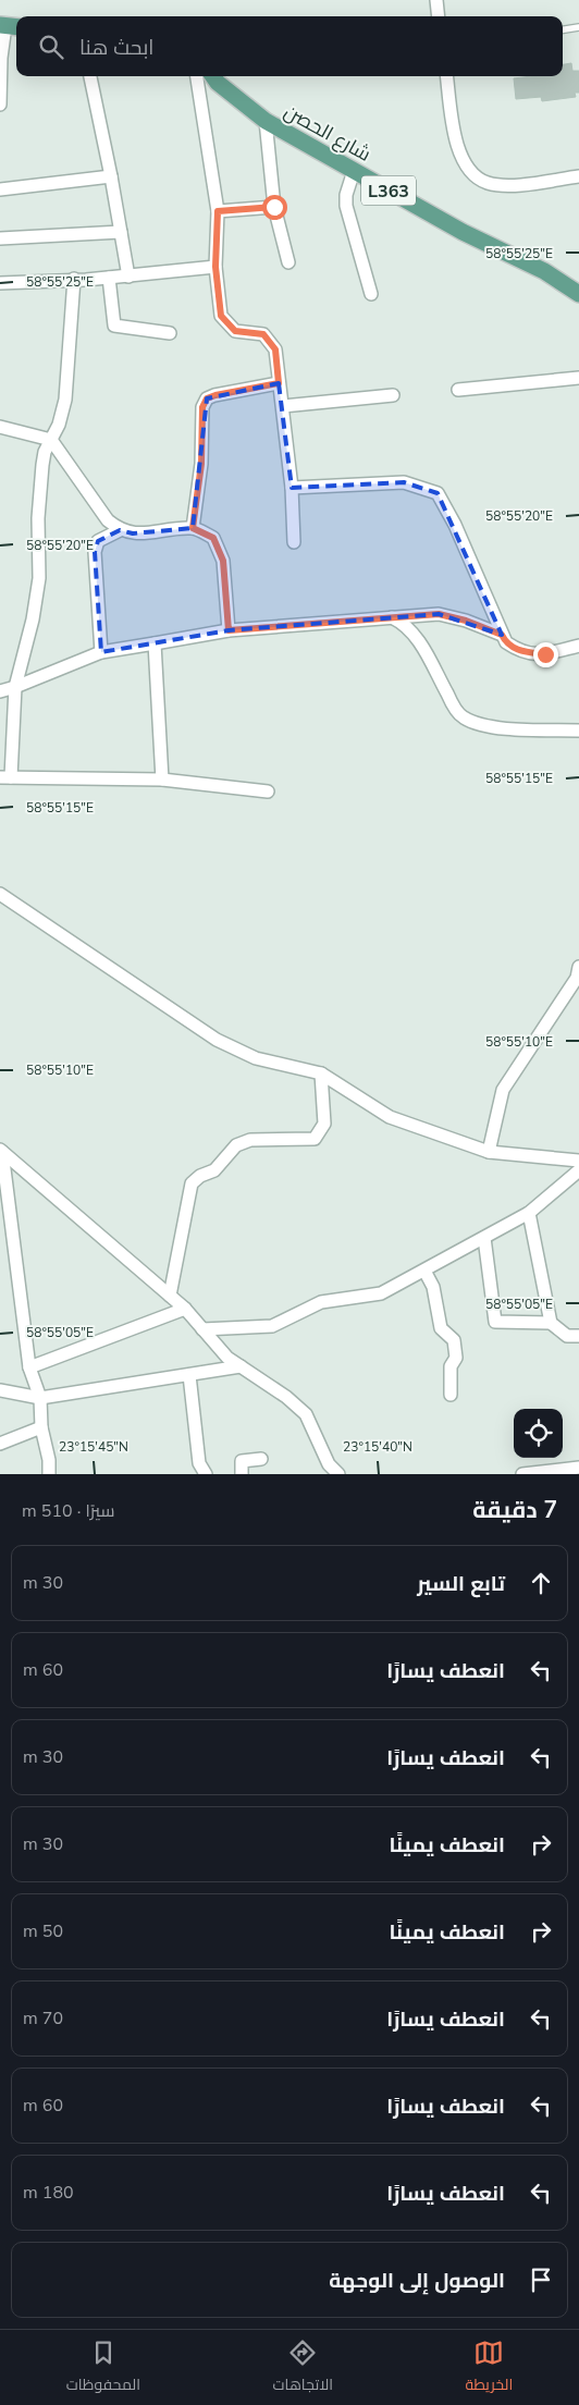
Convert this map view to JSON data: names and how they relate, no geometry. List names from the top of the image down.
{
  "streets": {
    "main road": ["شارع الحصن", "L363"]
  },
  "page": {
    "search": "ابحث هنا",
    "heading": ["7 دقيقة", "سيرًا · 510 m"],
    "list": [
      ["تابع السير", "30 m"],
      ["انعطف يسارًا", "60 m"],
      ["انعطف يسارًا", "30 m"],
      ["انعطف يمينًا", "30 m"],
      ["انعطف يمينًا", "50 m"],
      ["انعطف يسارًا", "70 m"],
      ["انعطف يسارًا", "60 m"],
      ["انعطف يسارًا", "180 m"],
      "الوصول إلى الوجهة"
    ],
    "nav": ["الخريطة", "الاتجاهات", "المحفوظات"]
  },
  "coordinates": [
    "58°55'25\"E",
    "58°55'20\"E",
    "58°55'15\"E",
    "58°55'10\"E",
    "58°55'05\"E",
    "23°15'45\"N",
    "23°15'40\"N"
  ]
}
